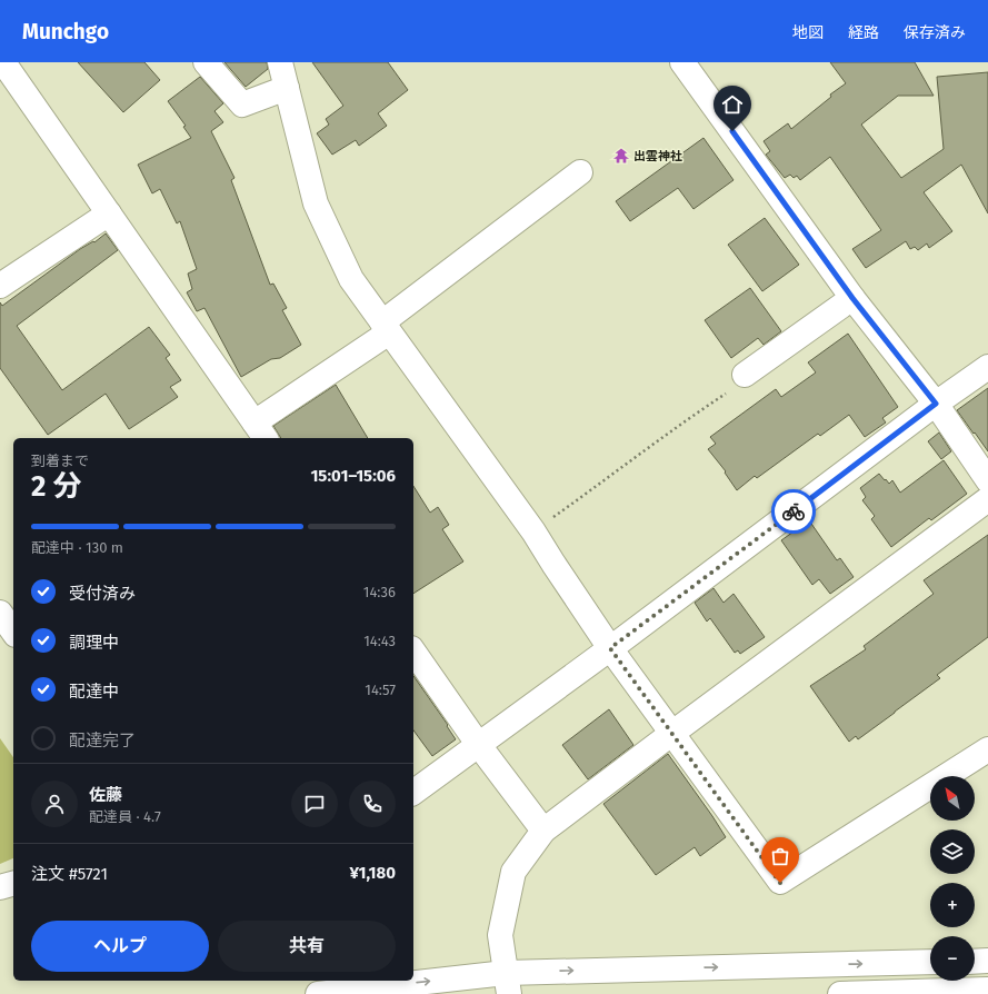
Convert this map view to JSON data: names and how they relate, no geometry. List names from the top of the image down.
{
  "places": {
    "temple": ["出雲神社"]
  },
  "north": "top left",
  "page": {
    "header": "Munchgo",
    "nav": ["地図", "経路", "保存済み"],
    "heading": ["2 分", "到着まで", "15:01–15:06"],
    "panel": [
      "佐藤",
      "配達員 · 4.7",
      "注文 #5721",
      "¥1,180"
    ],
    "bar": "配達中 · 130 m",
    "list": [
      ["受付済み", "14:36"],
      ["調理中", "14:43"],
      ["配達中", "14:57"],
      "配達完了"
    ],
    "map_buttons": ["+", "−"],
    "buttons": ["ヘルプ", "共有"]
  }
}
